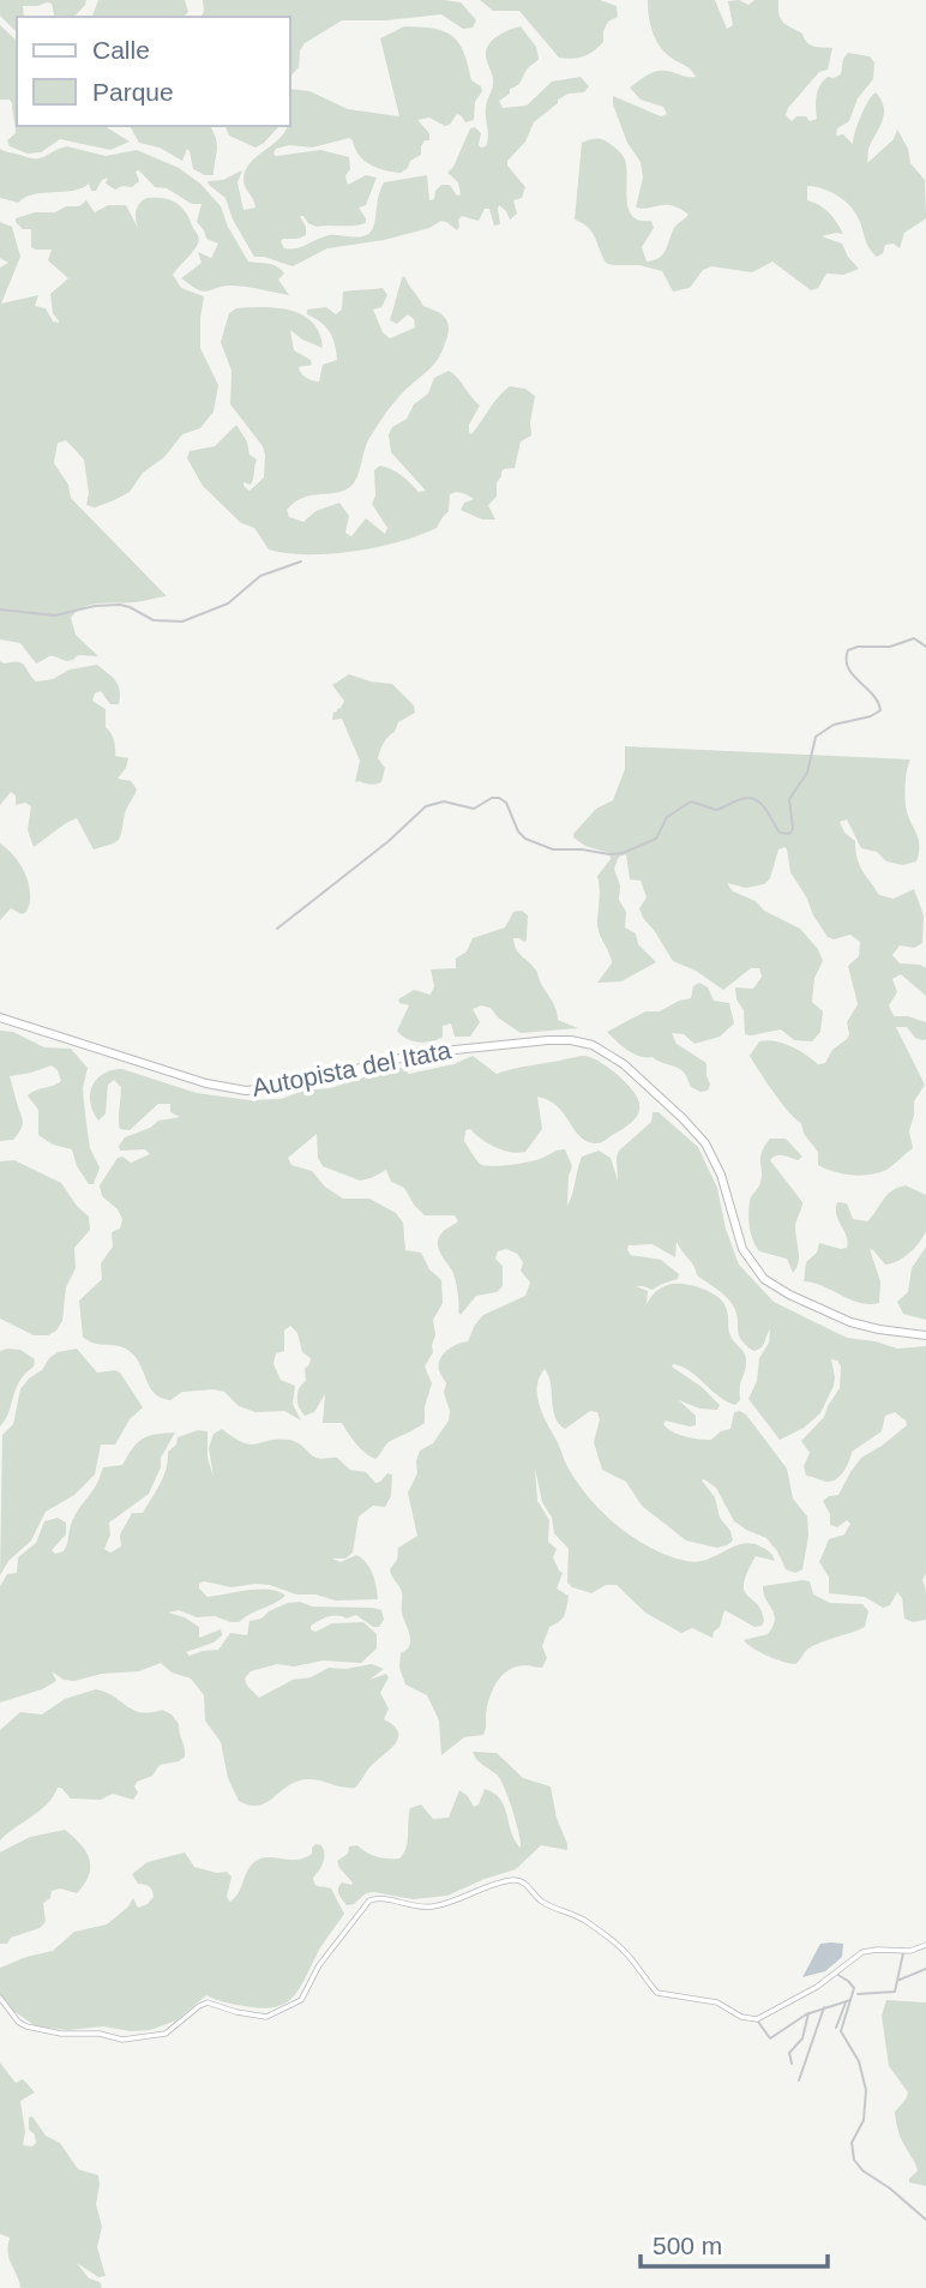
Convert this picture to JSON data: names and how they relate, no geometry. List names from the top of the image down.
{
  "streets": {
    "highway": ["Autopista del Itata"]
  },
  "legend": ["Calle", "Parque"],
  "scale_bar": "500 m"
}
